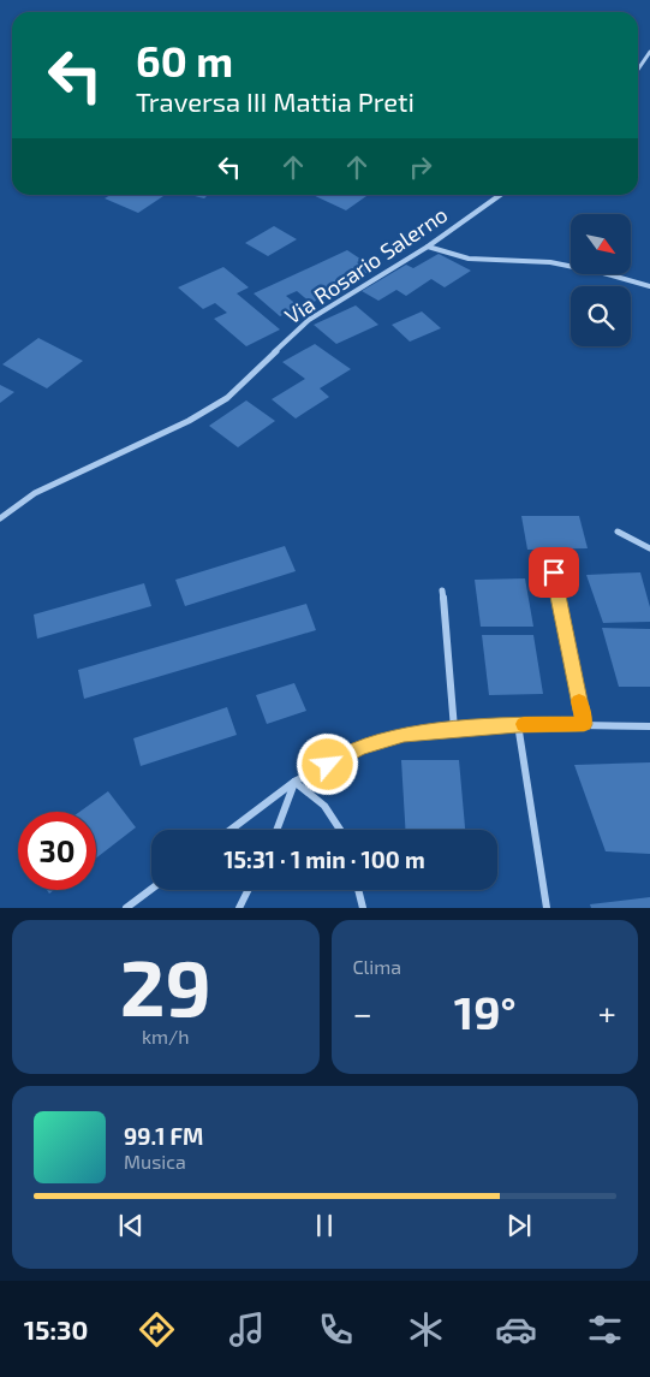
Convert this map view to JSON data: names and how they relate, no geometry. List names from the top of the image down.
{
  "streets": {
    "street": ["Via Rosario Salerno"]
  },
  "north": "bottom right",
  "page": {
    "turn": ["60 m", "Traversa III Mattia Preti"],
    "limit": "30",
    "trip": "15:31 · 1 min · 100 m",
    "tile": [
      ["29", "km/h"],
      "Clima"
    ],
    "heat": ["−", "19°", "+"],
    "song": ["99.1 FM", "Musica"],
    "tabs": "15:30"
  }
}
